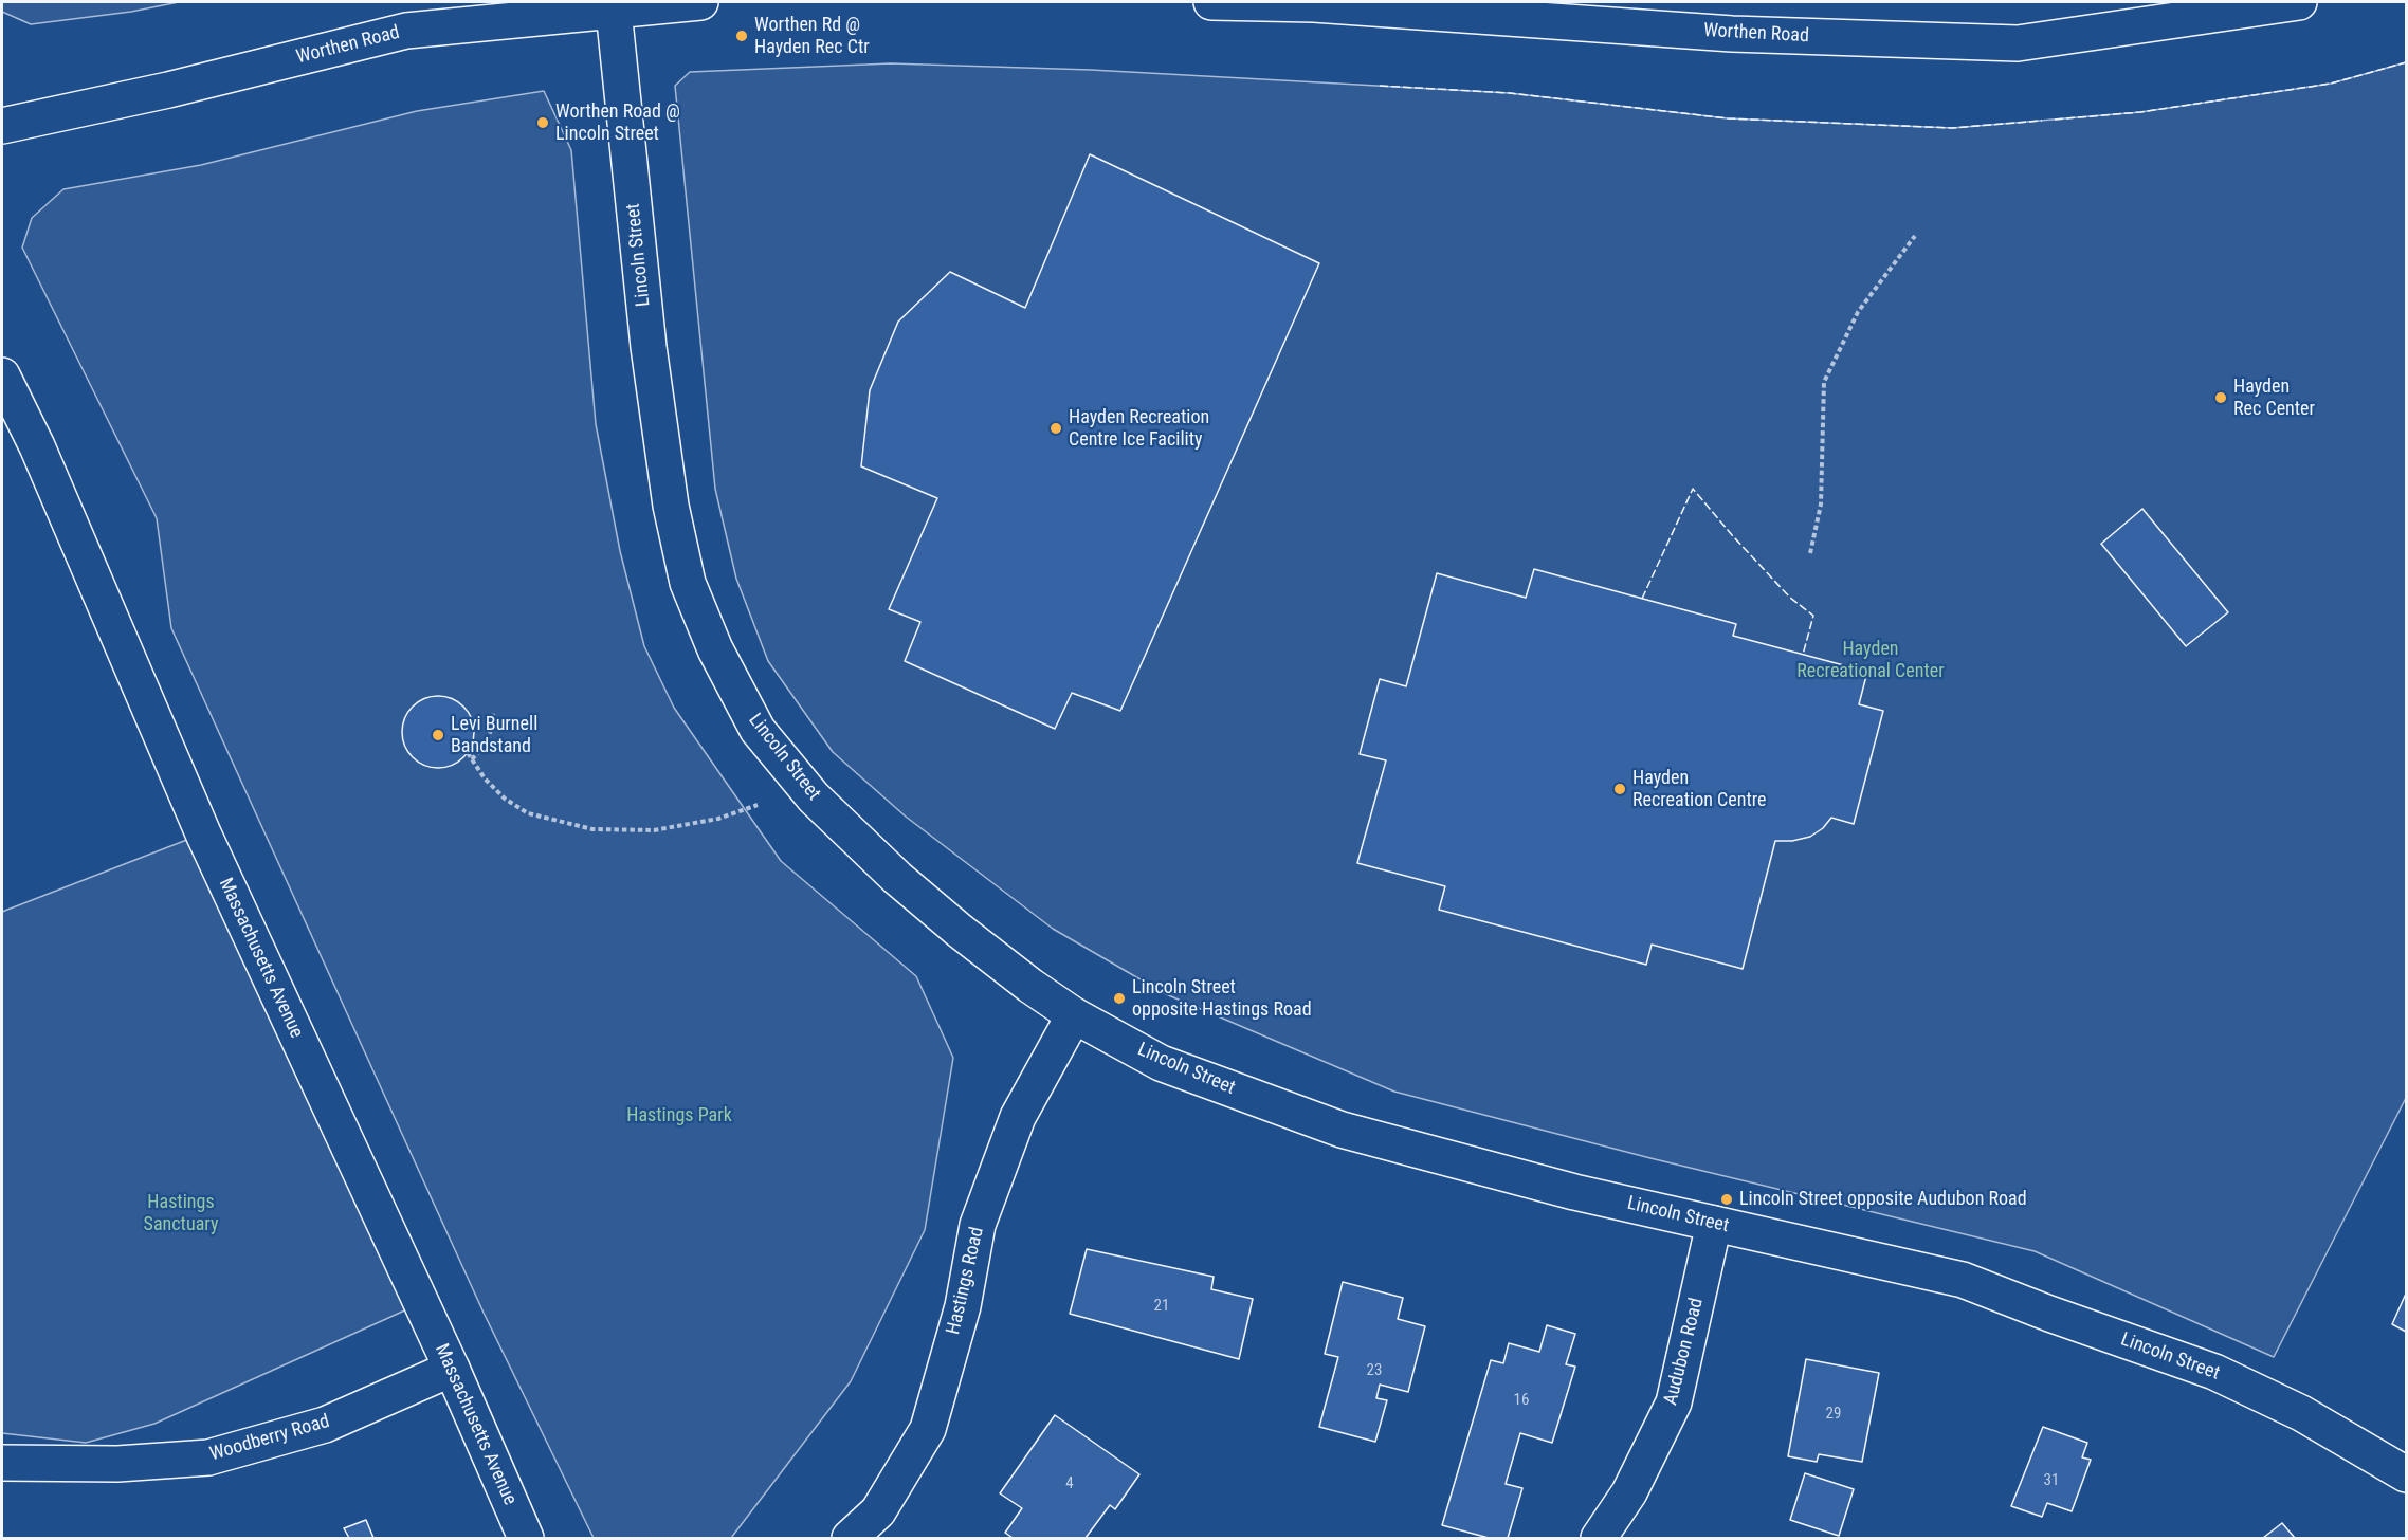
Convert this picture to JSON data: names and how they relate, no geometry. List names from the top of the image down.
{
  "streets": {
    "street": [
      "Worthen Road",
      "Lincoln Street",
      "Massachusetts Avenue",
      "Hastings Road",
      "Audubon Road",
      "Woodberry Road"
    ]
  },
  "crossings": [
    ["Worthen Road", "Lincoln Street"],
    ["Lincoln Street", "Hastings Road"],
    ["Lincoln Street", "Audubon Road"],
    ["Massachusetts Avenue", "Woodberry Road"]
  ],
  "parks": ["Hayden Recreational Center", "Hastings Park", "Hastings Sanctuary"],
  "places": [
    "Worthen Rd @ Hayden Rec Ctr",
    "Worthen Road @ Lincoln Street",
    "Hayden Rec Center",
    "Hayden Recreation Centre Ice Facility",
    "Levi Burnell Bandstand",
    "Hayden Recreation Centre",
    "Lincoln Street opposite Hastings Road",
    "Lincoln Street opposite Audubon Road"
  ],
  "house_numbers": [
    "21",
    "23",
    "16",
    "29",
    "31",
    "4"
  ]
}
